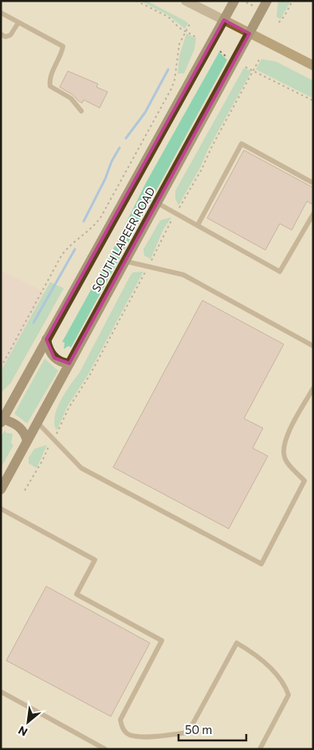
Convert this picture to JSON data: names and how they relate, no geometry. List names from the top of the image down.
{
  "streets": {
    "main road": ["SOUTH LAPEER ROAD"]
  },
  "scale_bar": "50 m",
  "north": "bottom left"
}
